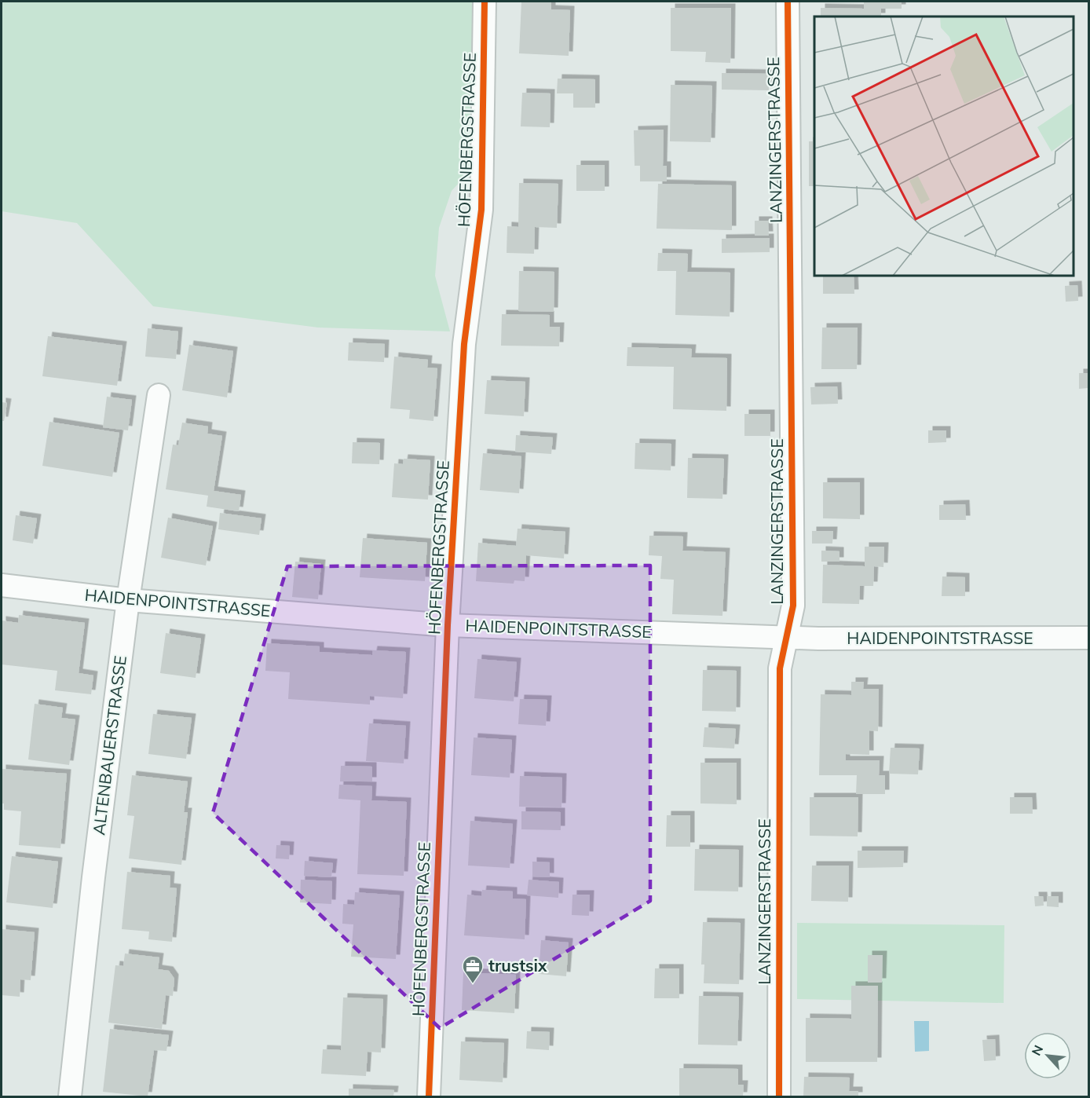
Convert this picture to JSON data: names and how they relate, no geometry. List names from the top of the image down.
{
  "streets": {
    "street": [
      "HÖFENBERGSTRASSE",
      "LANZINGERSTRASSE",
      "HAIDENPOINTSTRASSE",
      "ALTENBAUERSTRASSE"
    ]
  },
  "crossings": [
    ["HÖFENBERGSTRASSE", "HAIDENPOINTSTRASSE"],
    ["LANZINGERSTRASSE", "HAIDENPOINTSTRASSE"],
    ["HAIDENPOINTSTRASSE", "ALTENBAUERSTRASSE"]
  ],
  "places": {
    "office": ["trustsix"]
  },
  "north": "top left"
}
